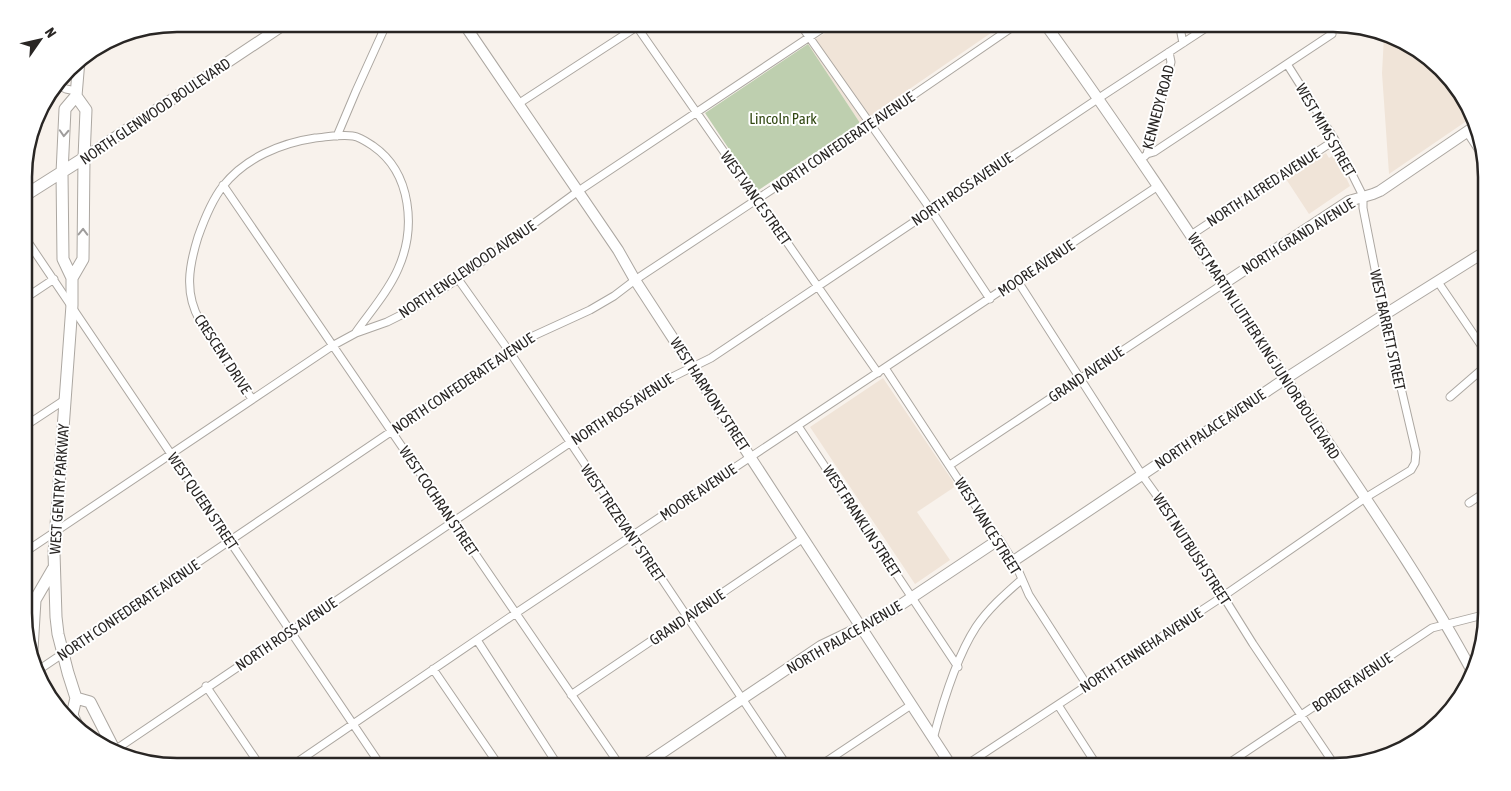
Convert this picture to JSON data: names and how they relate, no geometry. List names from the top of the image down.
{
  "streets": {
    "main road": ["NORTH GLENWOOD BOULEVARD", "WEST GENTRY PARKWAY"],
    "street": [
      "KENNEDY ROAD",
      "WEST MIMS STREET",
      "NORTH CONFEDERATE AVENUE",
      "NORTH ALFRED AVENUE",
      "NORTH ROSS AVENUE",
      "WEST VANCE STREET",
      "NORTH GRAND AVENUE",
      "MOORE AVENUE",
      "NORTH ENGLEWOOD AVENUE",
      "WEST BARRETT STREET",
      "WEST MARTIN LUTHER KING JUNIOR BOULEVARD",
      "CRESCENT DRIVE",
      "GRAND AVENUE",
      "WEST HARMONY STREET",
      "NORTH PALACE AVENUE",
      "WEST QUEEN STREET",
      "WEST COCHRAN STREET",
      "WEST FRANKLIN STREET",
      "WEST TREZEVANT STREET",
      "WEST NUTBUSH STREET",
      "NORTH TENNEHA AVENUE",
      "BORDER AVENUE"
    ]
  },
  "crossings": [
    ["KENNEDY ROAD", "NORTH ROSS AVENUE"],
    ["KENNEDY ROAD", "WEST MARTIN LUTHER KING JUNIOR BOULEVARD"],
    ["NORTH GLENWOOD BOULEVARD", "WEST GENTRY PARKWAY"],
    ["WEST MIMS STREET", "NORTH ALFRED AVENUE"],
    ["WEST MIMS STREET", "NORTH GRAND AVENUE"],
    ["WEST MIMS STREET", "WEST BARRETT STREET"],
    ["NORTH CONFEDERATE AVENUE", "WEST VANCE STREET"],
    ["NORTH CONFEDERATE AVENUE", "WEST HARMONY STREET"],
    ["NORTH CONFEDERATE AVENUE", "WEST GENTRY PARKWAY"],
    ["NORTH CONFEDERATE AVENUE", "WEST QUEEN STREET"],
    ["NORTH CONFEDERATE AVENUE", "WEST COCHRAN STREET"],
    ["NORTH CONFEDERATE AVENUE", "WEST TREZEVANT STREET"],
    ["NORTH ALFRED AVENUE", "WEST MARTIN LUTHER KING JUNIOR BOULEVARD"],
    ["NORTH ROSS AVENUE", "WEST VANCE STREET"],
    ["NORTH ROSS AVENUE", "WEST MARTIN LUTHER KING JUNIOR BOULEVARD"],
    ["NORTH ROSS AVENUE", "WEST HARMONY STREET"],
    ["NORTH ROSS AVENUE", "WEST QUEEN STREET"],
    ["NORTH ROSS AVENUE", "WEST COCHRAN STREET"],
    ["NORTH ROSS AVENUE", "WEST TREZEVANT STREET"],
    ["WEST VANCE STREET", "MOORE AVENUE"],
    ["WEST VANCE STREET", "NORTH ENGLEWOOD AVENUE"],
    ["WEST VANCE STREET", "GRAND AVENUE"],
    ["WEST VANCE STREET", "NORTH PALACE AVENUE"],
    ["WEST VANCE STREET", "NORTH TENNEHA AVENUE"],
    ["NORTH GRAND AVENUE", "WEST BARRETT STREET"],
    ["NORTH GRAND AVENUE", "WEST MARTIN LUTHER KING JUNIOR BOULEVARD"],
    ["NORTH GRAND AVENUE", "GRAND AVENUE"],
    ["MOORE AVENUE", "WEST MARTIN LUTHER KING JUNIOR BOULEVARD"],
    ["MOORE AVENUE", "WEST HARMONY STREET"],
    ["MOORE AVENUE", "WEST QUEEN STREET"],
    ["MOORE AVENUE", "WEST COCHRAN STREET"],
    ["MOORE AVENUE", "WEST FRANKLIN STREET"],
    ["MOORE AVENUE", "WEST TREZEVANT STREET"],
    ["MOORE AVENUE", "WEST NUTBUSH STREET"],
    ["NORTH ENGLEWOOD AVENUE", "CRESCENT DRIVE"],
    ["NORTH ENGLEWOOD AVENUE", "WEST HARMONY STREET"],
    ["NORTH ENGLEWOOD AVENUE", "WEST GENTRY PARKWAY"],
    ["NORTH ENGLEWOOD AVENUE", "WEST QUEEN STREET"],
    ["NORTH ENGLEWOOD AVENUE", "WEST COCHRAN STREET"],
    ["NORTH ENGLEWOOD AVENUE", "WEST TREZEVANT STREET"],
    ["WEST BARRETT STREET", "NORTH PALACE AVENUE"],
    ["WEST BARRETT STREET", "NORTH TENNEHA AVENUE"],
    ["WEST MARTIN LUTHER KING JUNIOR BOULEVARD", "GRAND AVENUE"],
    ["WEST MARTIN LUTHER KING JUNIOR BOULEVARD", "NORTH PALACE AVENUE"],
    ["WEST MARTIN LUTHER KING JUNIOR BOULEVARD", "NORTH TENNEHA AVENUE"],
    ["WEST MARTIN LUTHER KING JUNIOR BOULEVARD", "BORDER AVENUE"],
    ["CRESCENT DRIVE", "WEST COCHRAN STREET"],
    ["GRAND AVENUE", "WEST HARMONY STREET"],
    ["GRAND AVENUE", "WEST COCHRAN STREET"],
    ["GRAND AVENUE", "WEST TREZEVANT STREET"],
    ["GRAND AVENUE", "WEST NUTBUSH STREET"],
    ["WEST HARMONY STREET", "NORTH PALACE AVENUE"],
    ["NORTH PALACE AVENUE", "WEST FRANKLIN STREET"],
    ["NORTH PALACE AVENUE", "WEST TREZEVANT STREET"],
    ["NORTH PALACE AVENUE", "WEST NUTBUSH STREET"],
    ["WEST GENTRY PARKWAY", "WEST QUEEN STREET"],
    ["WEST NUTBUSH STREET", "NORTH TENNEHA AVENUE"],
    ["WEST NUTBUSH STREET", "BORDER AVENUE"]
  ],
  "parks": ["Lincoln Park"],
  "north": "top right"
}
